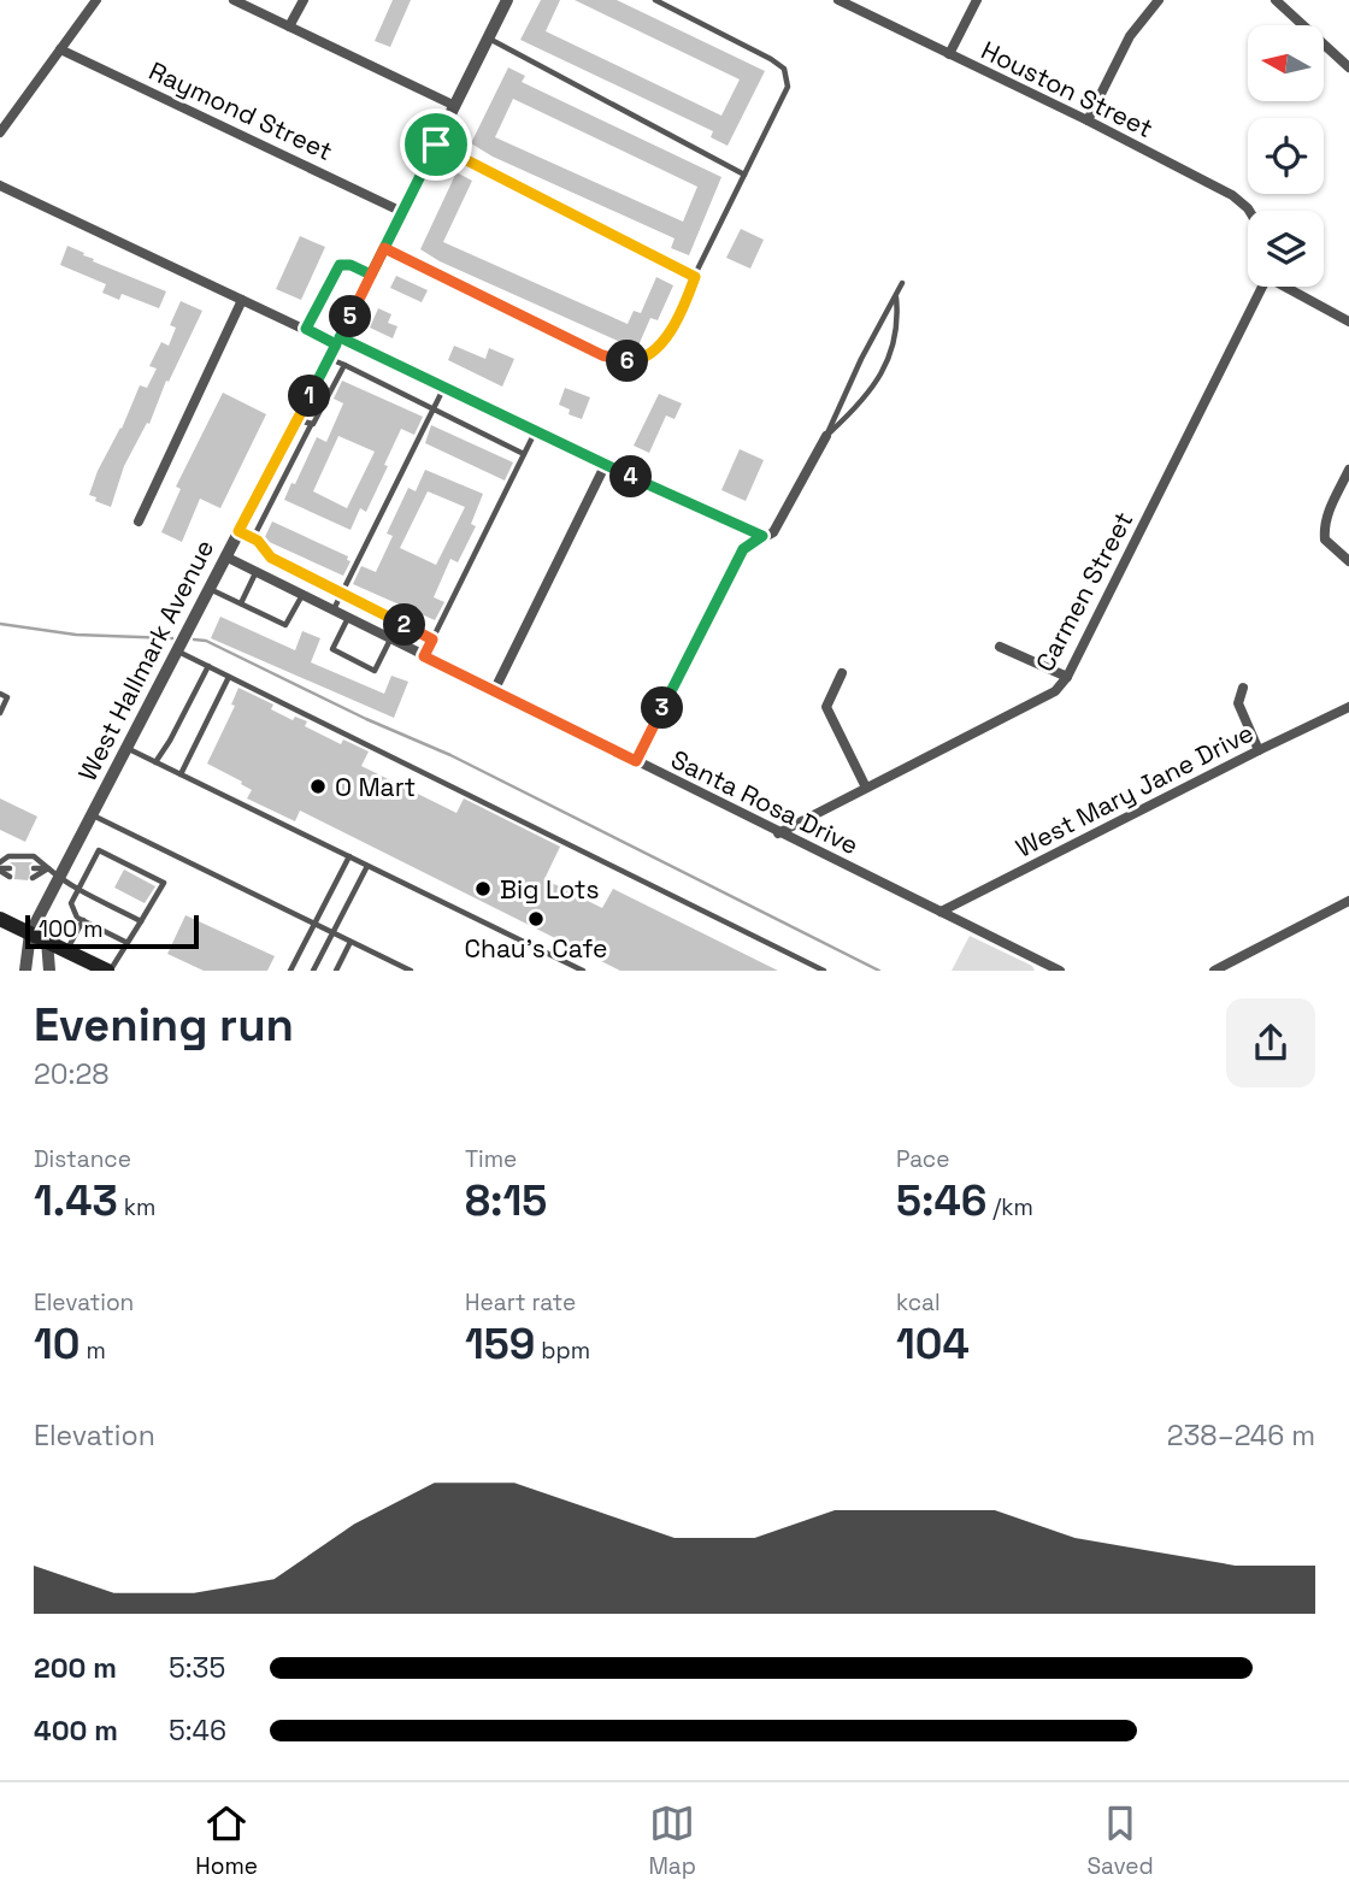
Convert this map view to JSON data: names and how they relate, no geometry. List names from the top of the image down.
{
  "streets": {
    "street": [
      "Houston Street",
      "Raymond Street",
      "Carmen Street",
      "West Hallmark Avenue",
      "West Mary Jane Drive",
      "Santa Rosa Drive"
    ]
  },
  "crossings": [
    ["Raymond Street", "West Hallmark Avenue"],
    ["Carmen Street", "Santa Rosa Drive"],
    ["West Hallmark Avenue", "Santa Rosa Drive"],
    ["West Mary Jane Drive", "Santa Rosa Drive"]
  ],
  "places": ["O Mart", "Big Lots", "Chau's Cafe"],
  "scale_bar": "100 m",
  "north": "left",
  "page": {
    "pins": [
      "5",
      "6",
      "1",
      "4",
      "2",
      "3"
    ],
    "scale": "100 m",
    "heading": ["Evening run", "20:28"],
    "stats": [
      ["Distance", "1.43 km"],
      ["Time", "8:15"],
      ["Pace", "5:46 /km"],
      ["Elevation", "10 m"],
      ["Heart rate", "159 bpm"],
      ["kcal", "104"]
    ],
    "chart": ["Elevation", "238–246 m"],
    "list": [
      {
        "name": "200 m",
        "note": "5:35"
      },
      {
        "name": "400 m",
        "note": "5:46"
      }
    ],
    "tabs": ["Home", "Map", "Saved"]
  }
}
